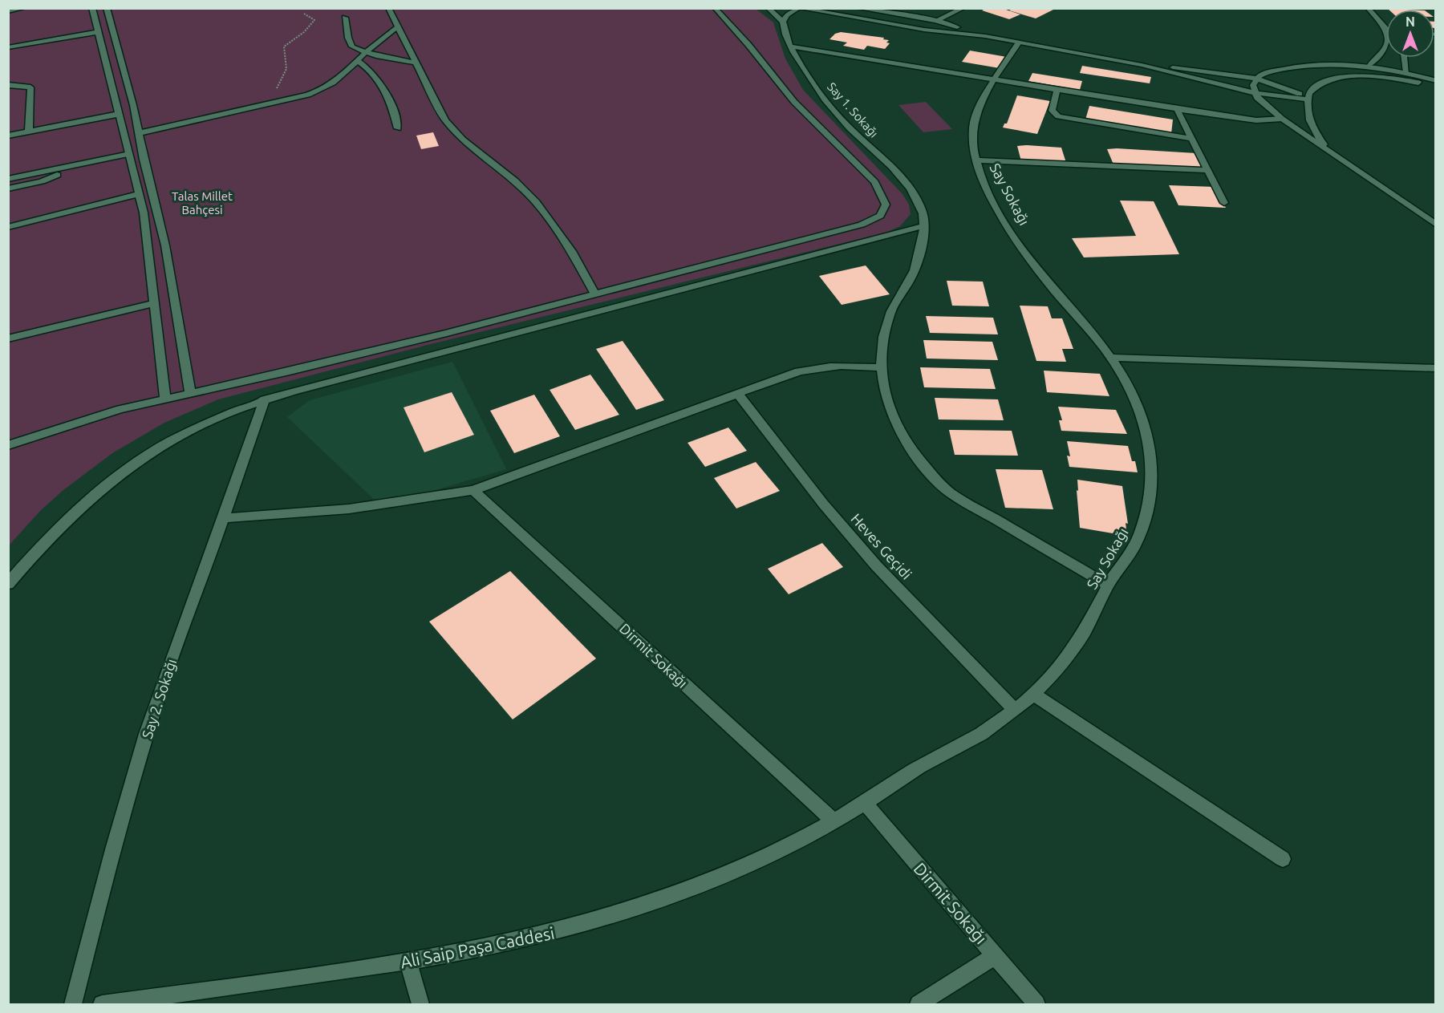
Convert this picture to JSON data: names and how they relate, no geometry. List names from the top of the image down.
{
  "streets": {
    "street": [
      "Say 1. Sokağı",
      "Say Sokağı",
      "Heves Geçidi",
      "Dirmit Sokağı",
      "Say 2. Sokağı",
      "Ali Saip Paşa Caddesi"
    ]
  },
  "crossings": [
    ["Say Sokağı", "Heves Geçidi"],
    ["Say Sokağı", "Dirmit Sokağı"],
    ["Say Sokağı", "Ali Saip Paşa Caddesi"],
    ["Dirmit Sokağı", "Ali Saip Paşa Caddesi"]
  ],
  "parks": ["Talas Millet Bahçesi"],
  "north": "top"
}
